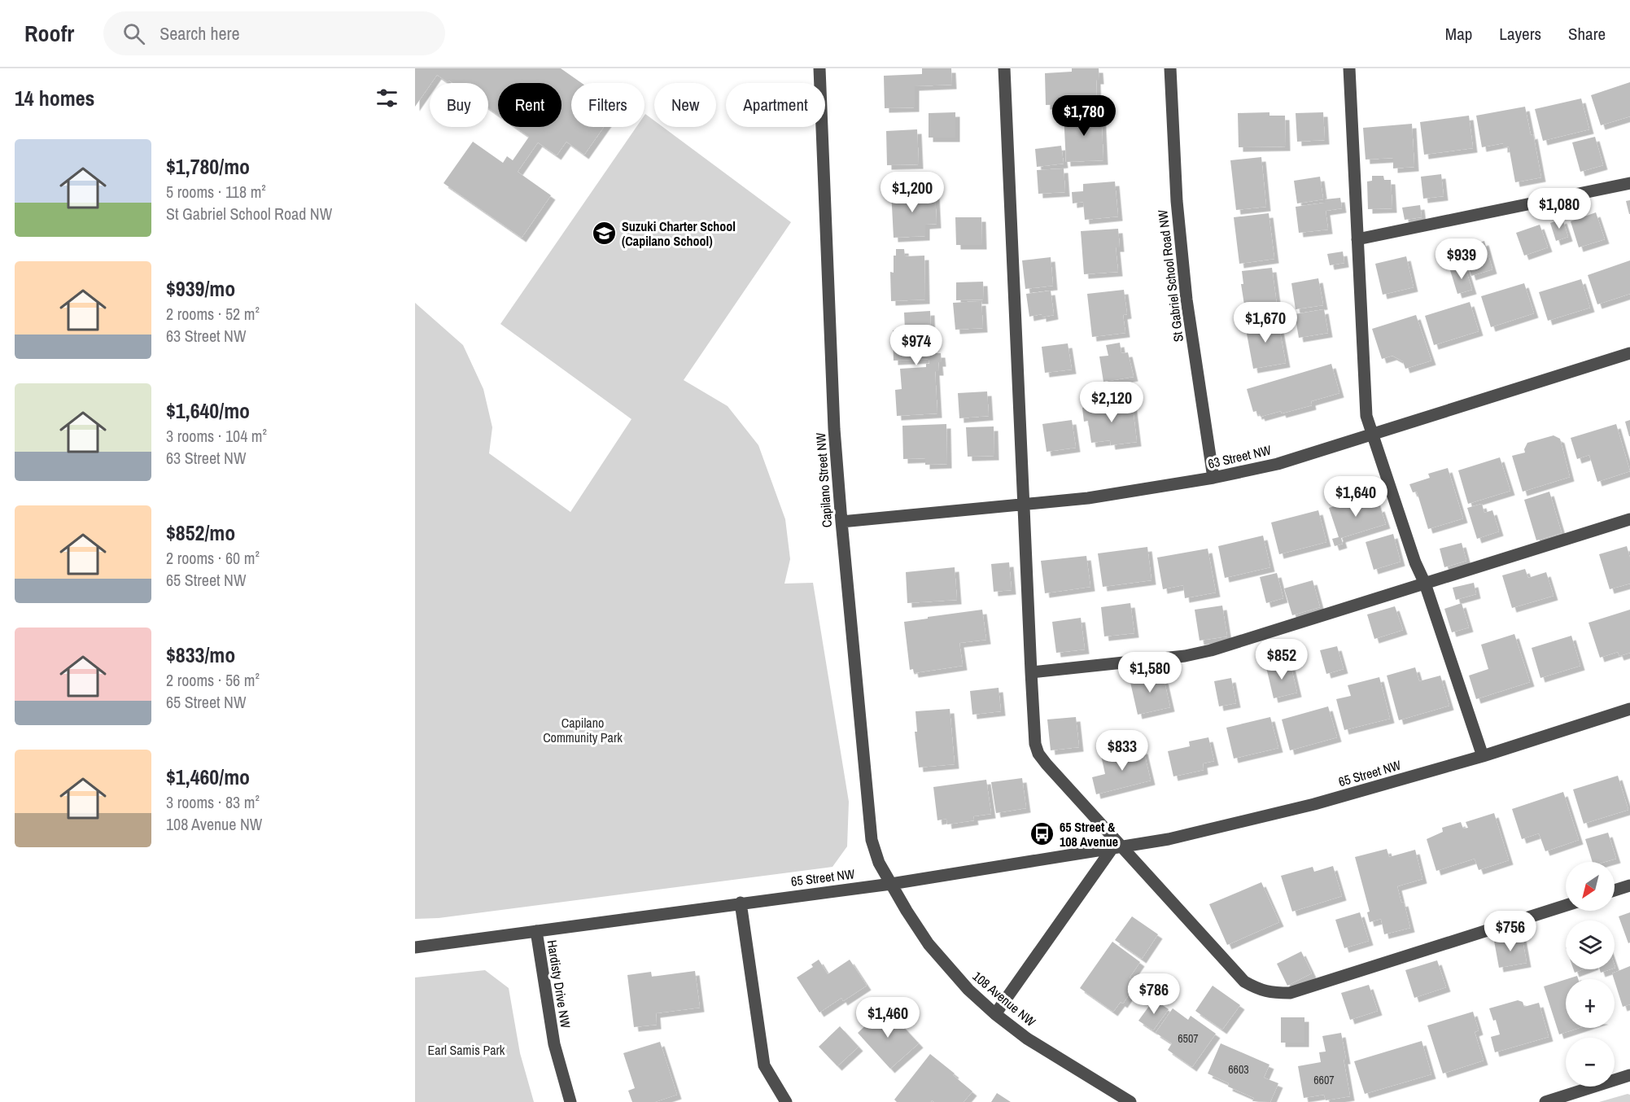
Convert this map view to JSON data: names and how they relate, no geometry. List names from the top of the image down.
{
  "streets": {
    "street": [
      "St Gabriel School Road NW",
      "63 Street NW",
      "Capilano Street NW",
      "65 Street NW",
      "Hardisty Drive NW",
      "108 Avenue NW"
    ]
  },
  "crossings": [
    ["St Gabriel School Road NW", "63 Street NW"],
    ["63 Street NW", "Capilano Street NW"],
    ["Capilano Street NW", "65 Street NW"],
    ["Capilano Street NW", "108 Avenue NW"],
    ["65 Street NW", "Hardisty Drive NW"],
    ["65 Street NW", "108 Avenue NW"]
  ],
  "parks": ["Capilano Community Park", "Earl Samis Park"],
  "places": {
    "school or university": ["Suzuki Charter School (Capilano School)"],
    "bus stop": ["65 Street & 108 Avenue"]
  },
  "house_numbers": ["6507", "6603", "6607"],
  "north": "bottom left",
  "page": {
    "header": "Roofr",
    "search": "Search here",
    "nav": ["Map", "Layers", "Share"],
    "heading": "14 homes",
    "chip": [
      "Buy",
      "Rent",
      "Filters",
      "New",
      "Apartment"
    ],
    "price": [
      "$1,780",
      "$1,200",
      "$1,080",
      "$939",
      "$1,670",
      "$974",
      "$2,120",
      "$1,640",
      "$852",
      "$1,580",
      "$833",
      "$756",
      "$786",
      "$1,460"
    ],
    "list": [
      {
        "name": "$1,780/mo",
        "note": "5 rooms · 118 m² · St Gabriel School Road NW"
      },
      {
        "name": "$939/mo",
        "note": "2 rooms · 52 m² · 63 Street NW"
      },
      {
        "name": "$1,640/mo",
        "note": "3 rooms · 104 m² · 63 Street NW"
      },
      {
        "name": "$852/mo",
        "note": "2 rooms · 60 m² · 65 Street NW"
      },
      {
        "name": "$833/mo",
        "note": "2 rooms · 56 m² · 65 Street NW"
      },
      {
        "name": "$1,460/mo",
        "note": "3 rooms · 83 m² · 108 Avenue NW"
      }
    ],
    "map_buttons": ["+", "−"]
  }
}
